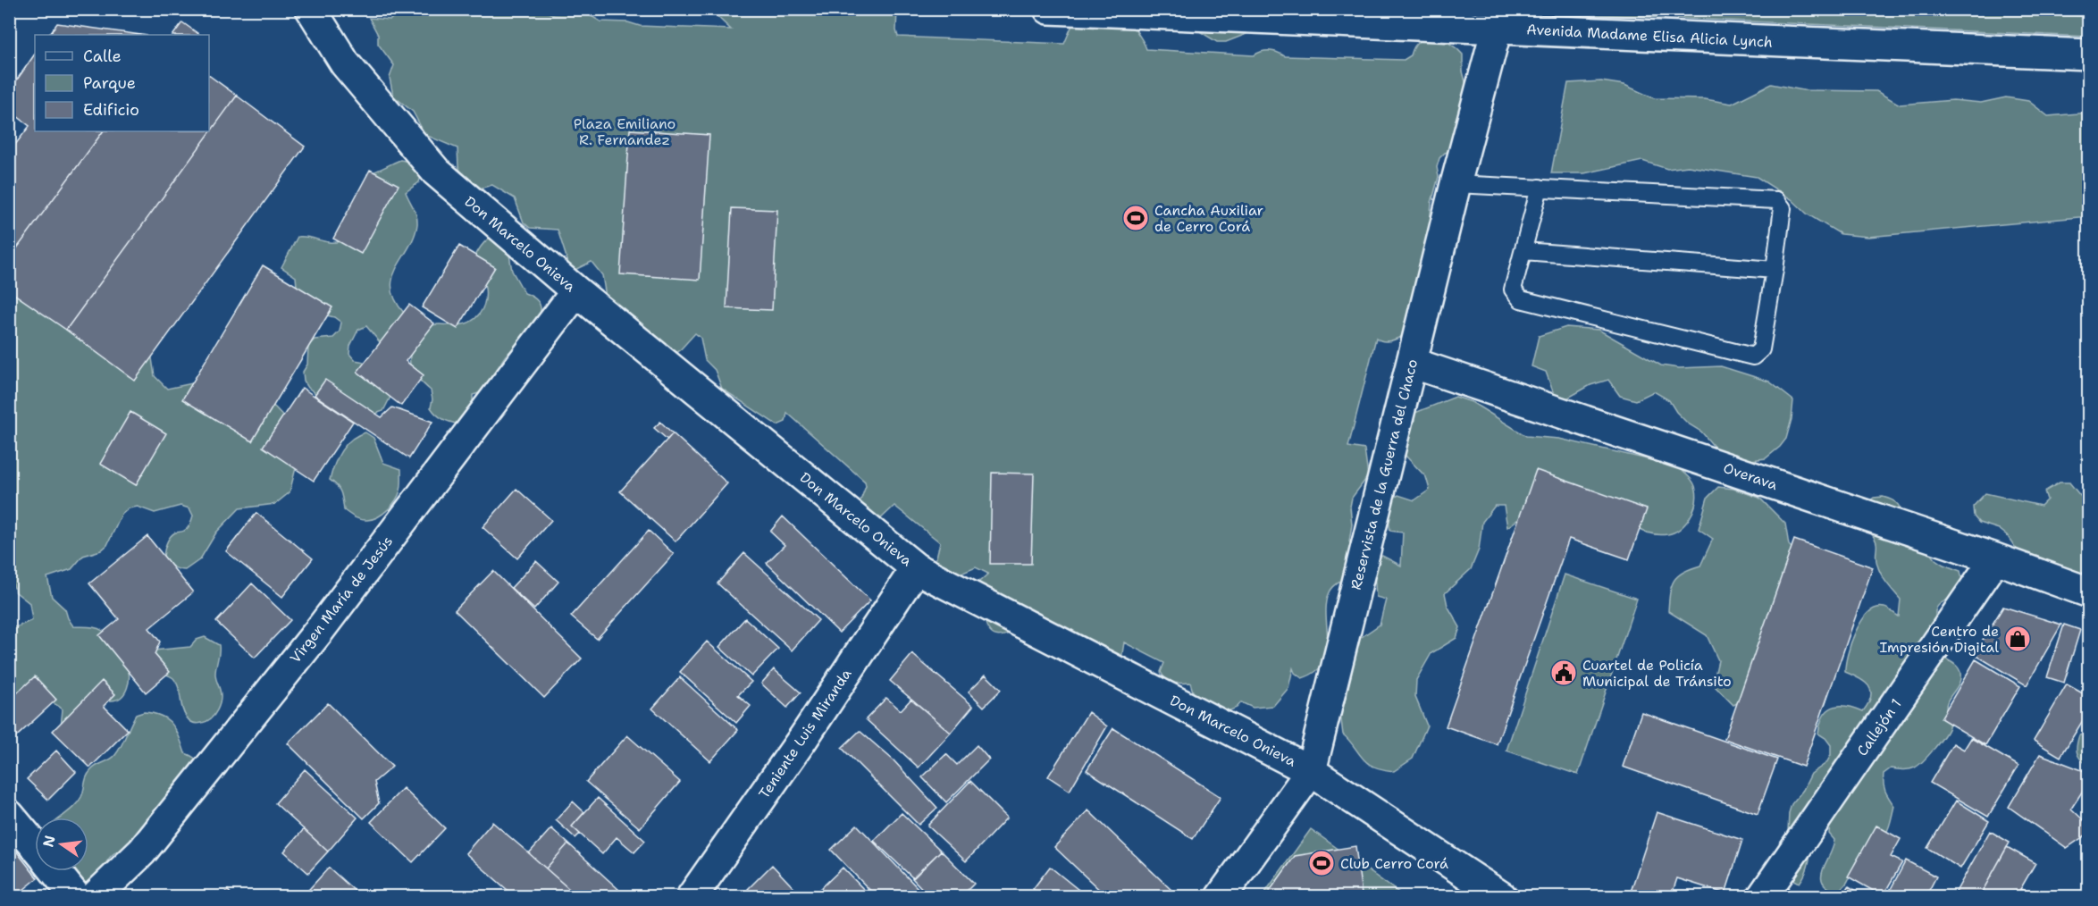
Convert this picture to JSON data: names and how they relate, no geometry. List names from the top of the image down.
{
  "streets": {
    "main road": [
      "Avenida Madame Elisa Alicia Lynch",
      "Don Marcelo Onieva",
      "Reservista de la Guerra del Chaco",
      "Overava",
      "Virgen María de Jesús",
      "Callejón 1",
      "Teniente Luis Miranda"
    ]
  },
  "crossings": [
    ["Avenida Madame Elisa Alicia Lynch", "Reservista de la Guerra del Chaco"],
    ["Don Marcelo Onieva", "Reservista de la Guerra del Chaco"],
    ["Don Marcelo Onieva", "Virgen María de Jesús"],
    ["Don Marcelo Onieva", "Teniente Luis Miranda"],
    ["Reservista de la Guerra del Chaco", "Overava"],
    ["Overava", "Callejón 1"]
  ],
  "parks": ["Plaza Emiliano R. Fernandez"],
  "places": {
    "sports": ["Cancha Auxiliar de Cerro Corá", "Club Cerro Corá"],
    "shop": ["Centro de Impresión Digital"],
    "public building": ["Cuartel de Policía Municipal de Tránsito"]
  },
  "legend": ["Calle", "Parque", "Edificio"],
  "north": "left"
}
